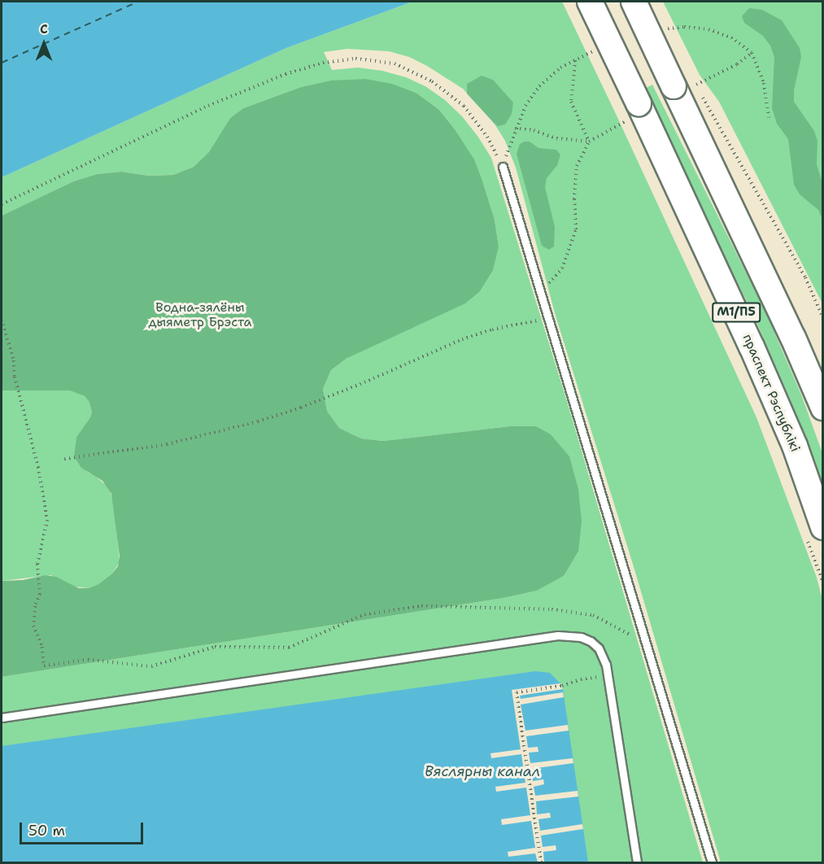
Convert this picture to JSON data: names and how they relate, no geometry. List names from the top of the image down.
{
  "streets": {
    "highway": ["М1/П5", "праспект Рэспублікі"]
  },
  "crossings": [
    ["М1/П5", "праспект Рэспублікі"]
  ],
  "water": ["Вяслярны канал"],
  "parks": ["Водна-зялёны дыяметр Брэста"],
  "scale_bar": "50 m",
  "north": "top"
}
